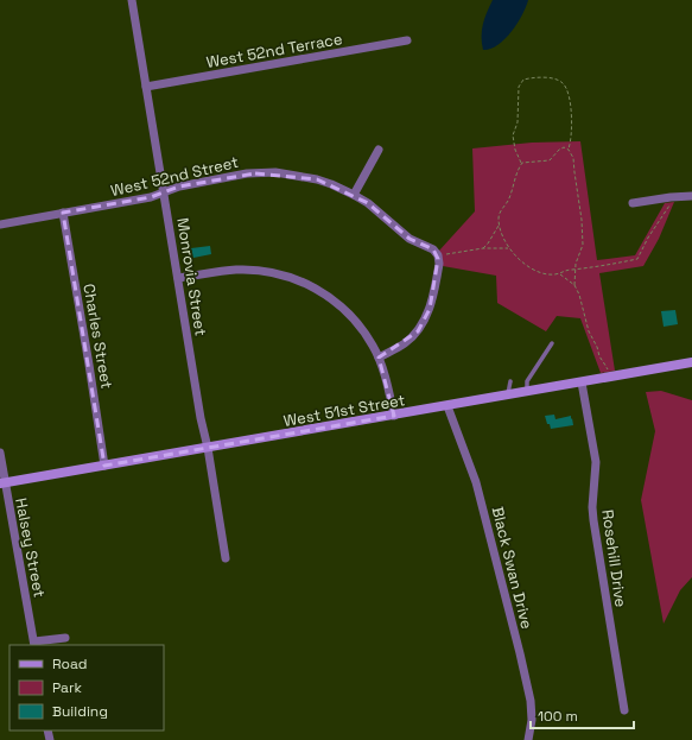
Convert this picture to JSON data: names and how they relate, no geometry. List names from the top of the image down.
{
  "streets": {
    "street": [
      "West 52nd Terrace",
      "West 52nd Street",
      "Monrovia Street",
      "Charles Street",
      "West 51st Street",
      "Halsey Street",
      "Rosehill Drive",
      "Black Swan Drive"
    ]
  },
  "crossings": [
    ["West 52nd Terrace", "Monrovia Street"],
    ["West 52nd Street", "Monrovia Street"],
    ["West 52nd Street", "Charles Street"],
    ["Monrovia Street", "West 51st Street"],
    ["Charles Street", "West 51st Street"],
    ["West 51st Street", "Halsey Street"],
    ["West 51st Street", "Rosehill Drive"],
    ["West 51st Street", "Black Swan Drive"]
  ],
  "legend": ["Road", "Park", "Building"],
  "scale_bar": "100 m"
}
